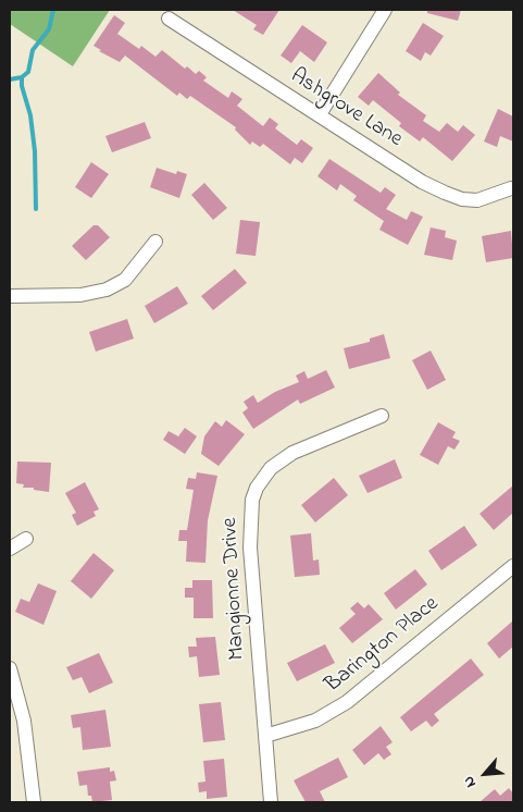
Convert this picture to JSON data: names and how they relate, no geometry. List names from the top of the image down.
{
  "streets": {
    "street": ["Ashgrove Lane", "Mangionne Drive", "Barington Place"]
  },
  "crossings": [
    ["Mangionne Drive", "Barington Place"]
  ],
  "north": "bottom left"
}
